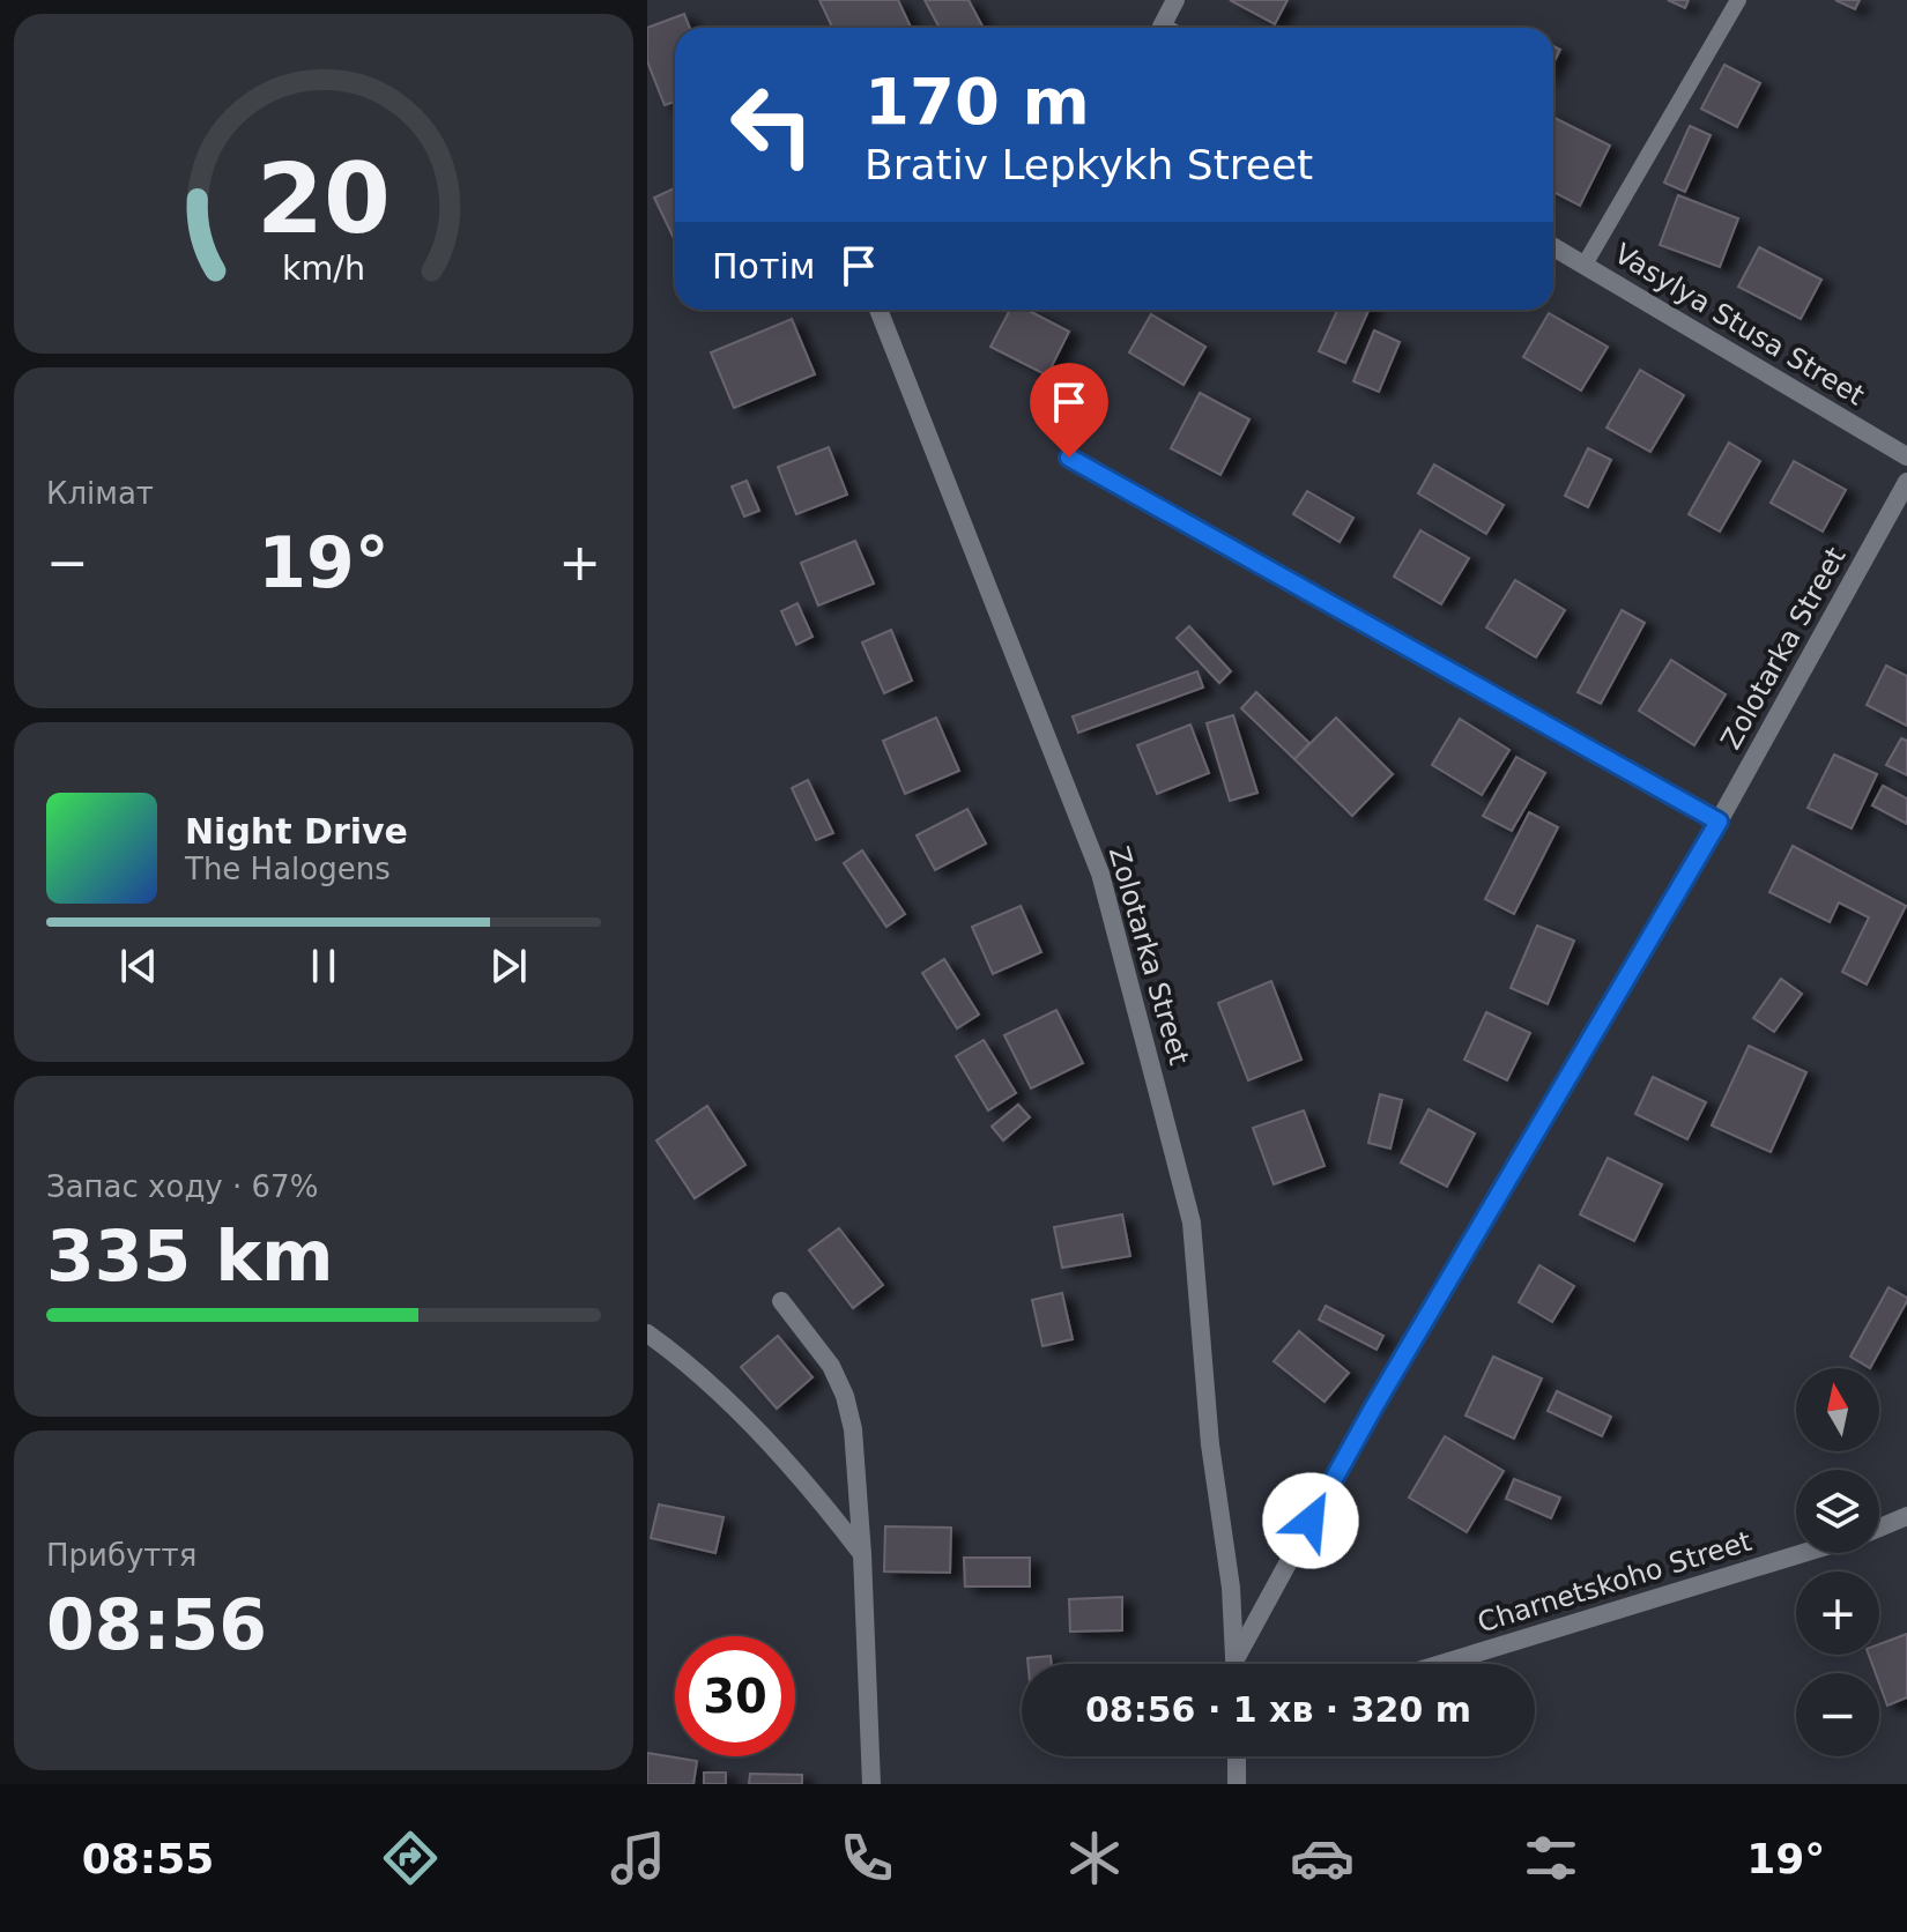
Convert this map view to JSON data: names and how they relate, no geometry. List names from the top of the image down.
{
  "streets": {
    "street": ["Vasylya Stusa Street", "Zolotarka Street", "Charnetskoho Street"]
  },
  "north": "top",
  "page": {
    "turn": ["170 m", "Brativ Lepkykh Street"],
    "then": "Потім",
    "tile": [
      "Клімат",
      ["Запас ходу · 67%", "335 km"],
      ["Прибуття", "08:56"]
    ],
    "heat": ["−", "19°", "+"],
    "song": ["Night Drive", "The Halogens"],
    "map_buttons": ["+", "−"],
    "limit": "30",
    "trip": "08:56 · 1 хв · 320 m",
    "tabs": ["08:55", "19°"],
    "gauge": ["20", "km/h"]
  }
}
